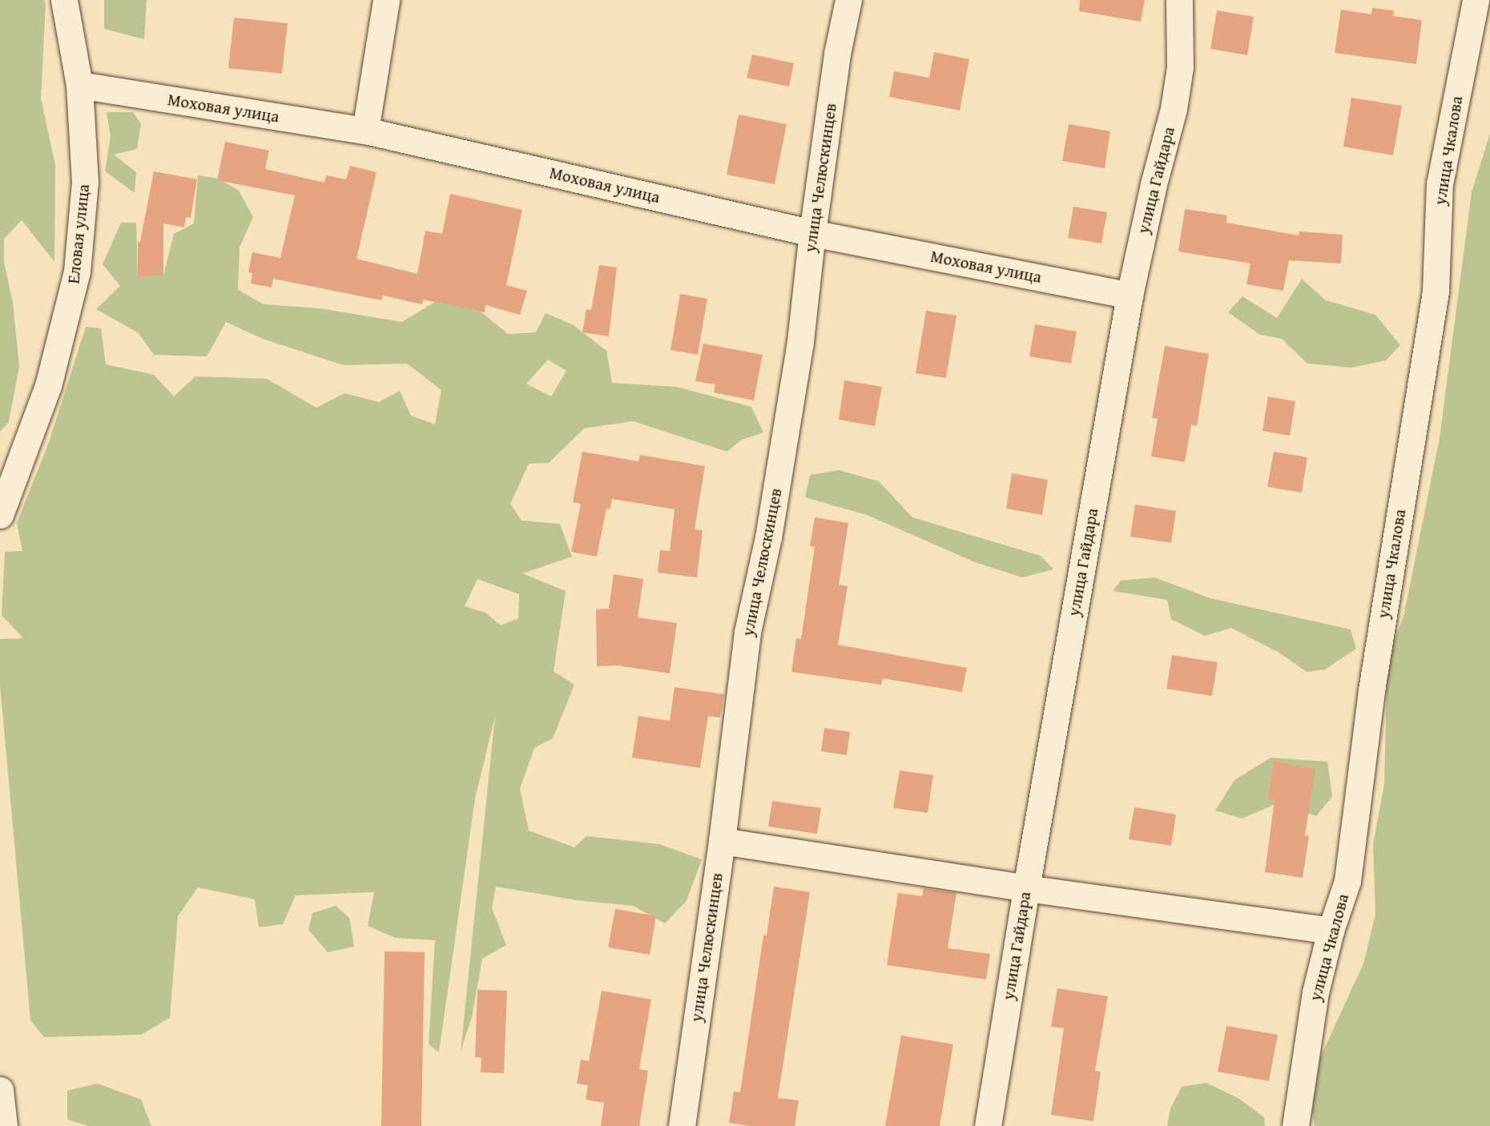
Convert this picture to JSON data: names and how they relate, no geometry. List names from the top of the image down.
{
  "streets": {
    "street": [
      "Моховая улица",
      "улица Чкалова",
      "улица Челюскинцев",
      "улица Гайдара",
      "Еловая улица"
    ]
  },
  "crossings": [
    ["Моховая улица", "улица Челюскинцев"],
    ["Моховая улица", "улица Гайдара"],
    ["Моховая улица", "Еловая улица"]
  ]
}
